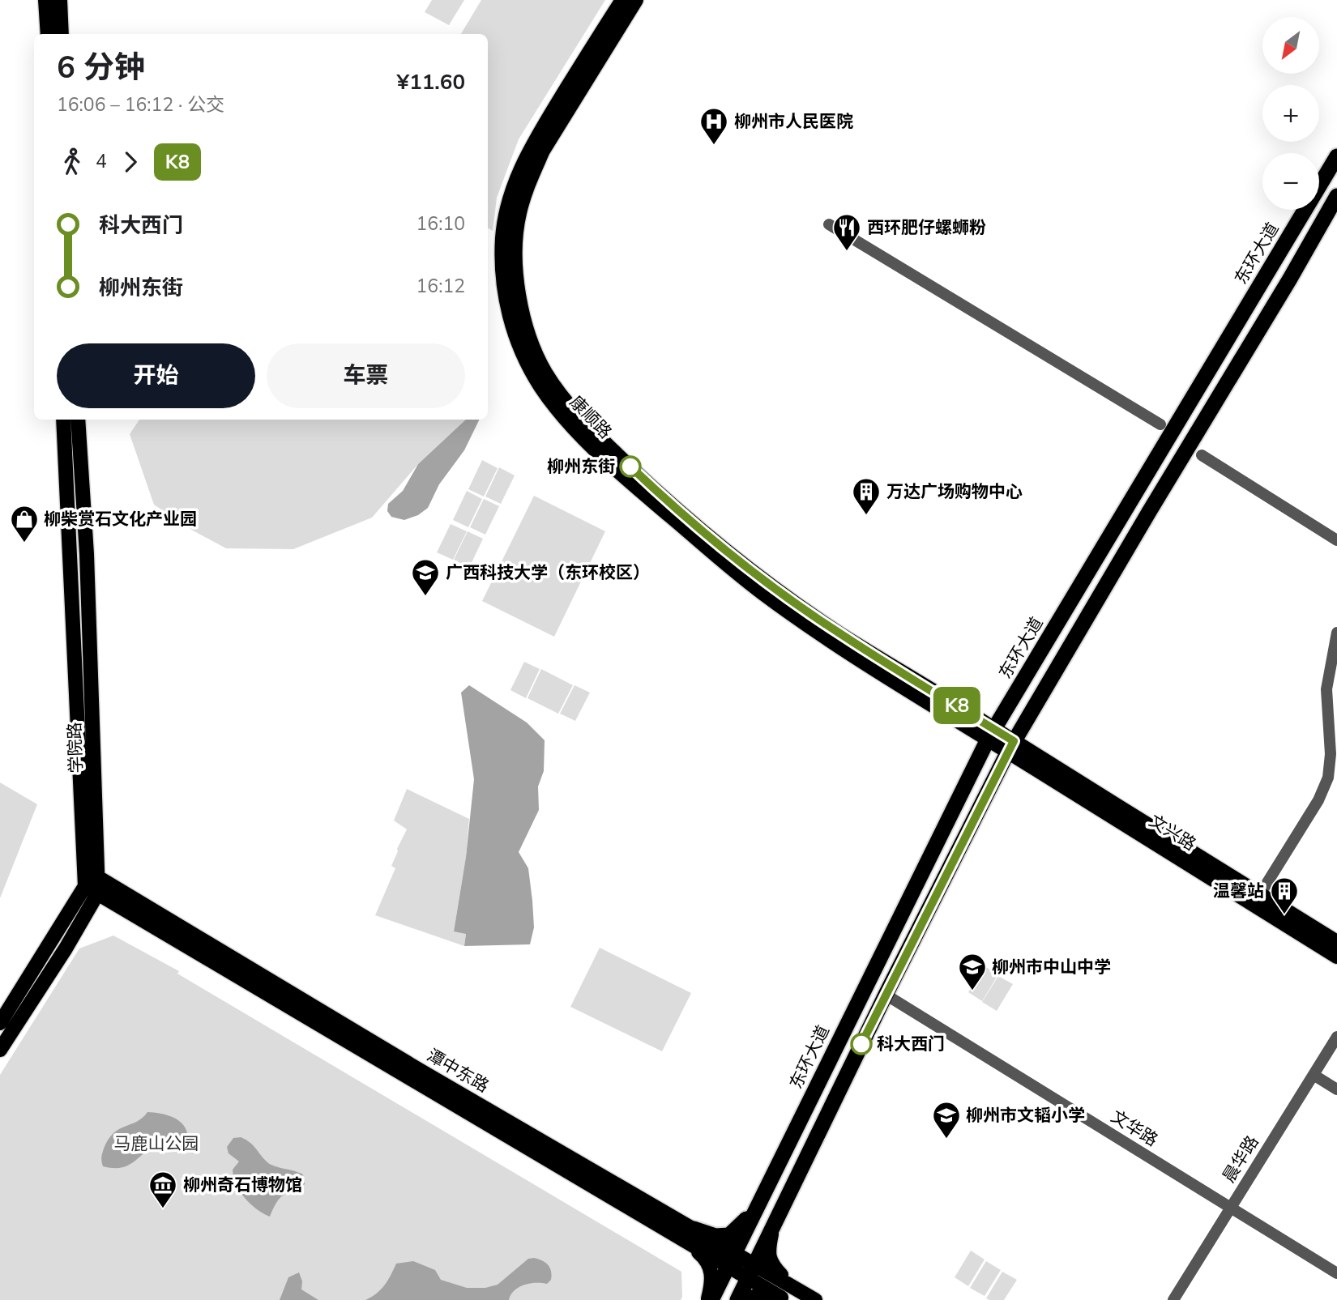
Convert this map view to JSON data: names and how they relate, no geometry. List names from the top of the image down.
{
  "streets": {
    "highway": ["东环大道"],
    "main road": [
      "康顺路",
      "学院路",
      "文兴路",
      "潭中东路"
    ],
    "street": ["文华路", "晨华路"]
  },
  "crossings": [
    ["东环大道", "康顺路"],
    ["东环大道", "文兴路"],
    ["东环大道", "潭中东路"],
    ["康顺路", "文兴路"],
    ["学院路", "潭中东路"],
    ["文华路", "晨华路"]
  ],
  "parks": ["马鹿山公园"],
  "places": {
    "hospital": ["柳州市人民医院"],
    "restaurant": ["西环肥仔螺蛳粉"],
    "other": ["柳州东街", "科大西门"],
    "building": ["万达广场购物中心", "温馨站"],
    "shop": ["柳柴赏石文化产业园"],
    "school or university": ["广西科技大学（东环校区）", "柳州市中山中学", "柳州市文韬小学"],
    "museum": ["柳州奇石博物馆"]
  },
  "lines": ["bus line K8"],
  "north": "bottom left",
  "page": {
    "on_map": "K8",
    "map_buttons": ["+", "−"],
    "heading": ["6 分钟", "16:06 – 16:12 · 公交", "¥11.60"],
    "legs": ["4", "K8"],
    "list": [
      {
        "name": "科大西门",
        "value": "16:10"
      },
      {
        "name": "柳州东街",
        "value": "16:12"
      }
    ],
    "buttons": ["开始", "车票"]
  }
}
